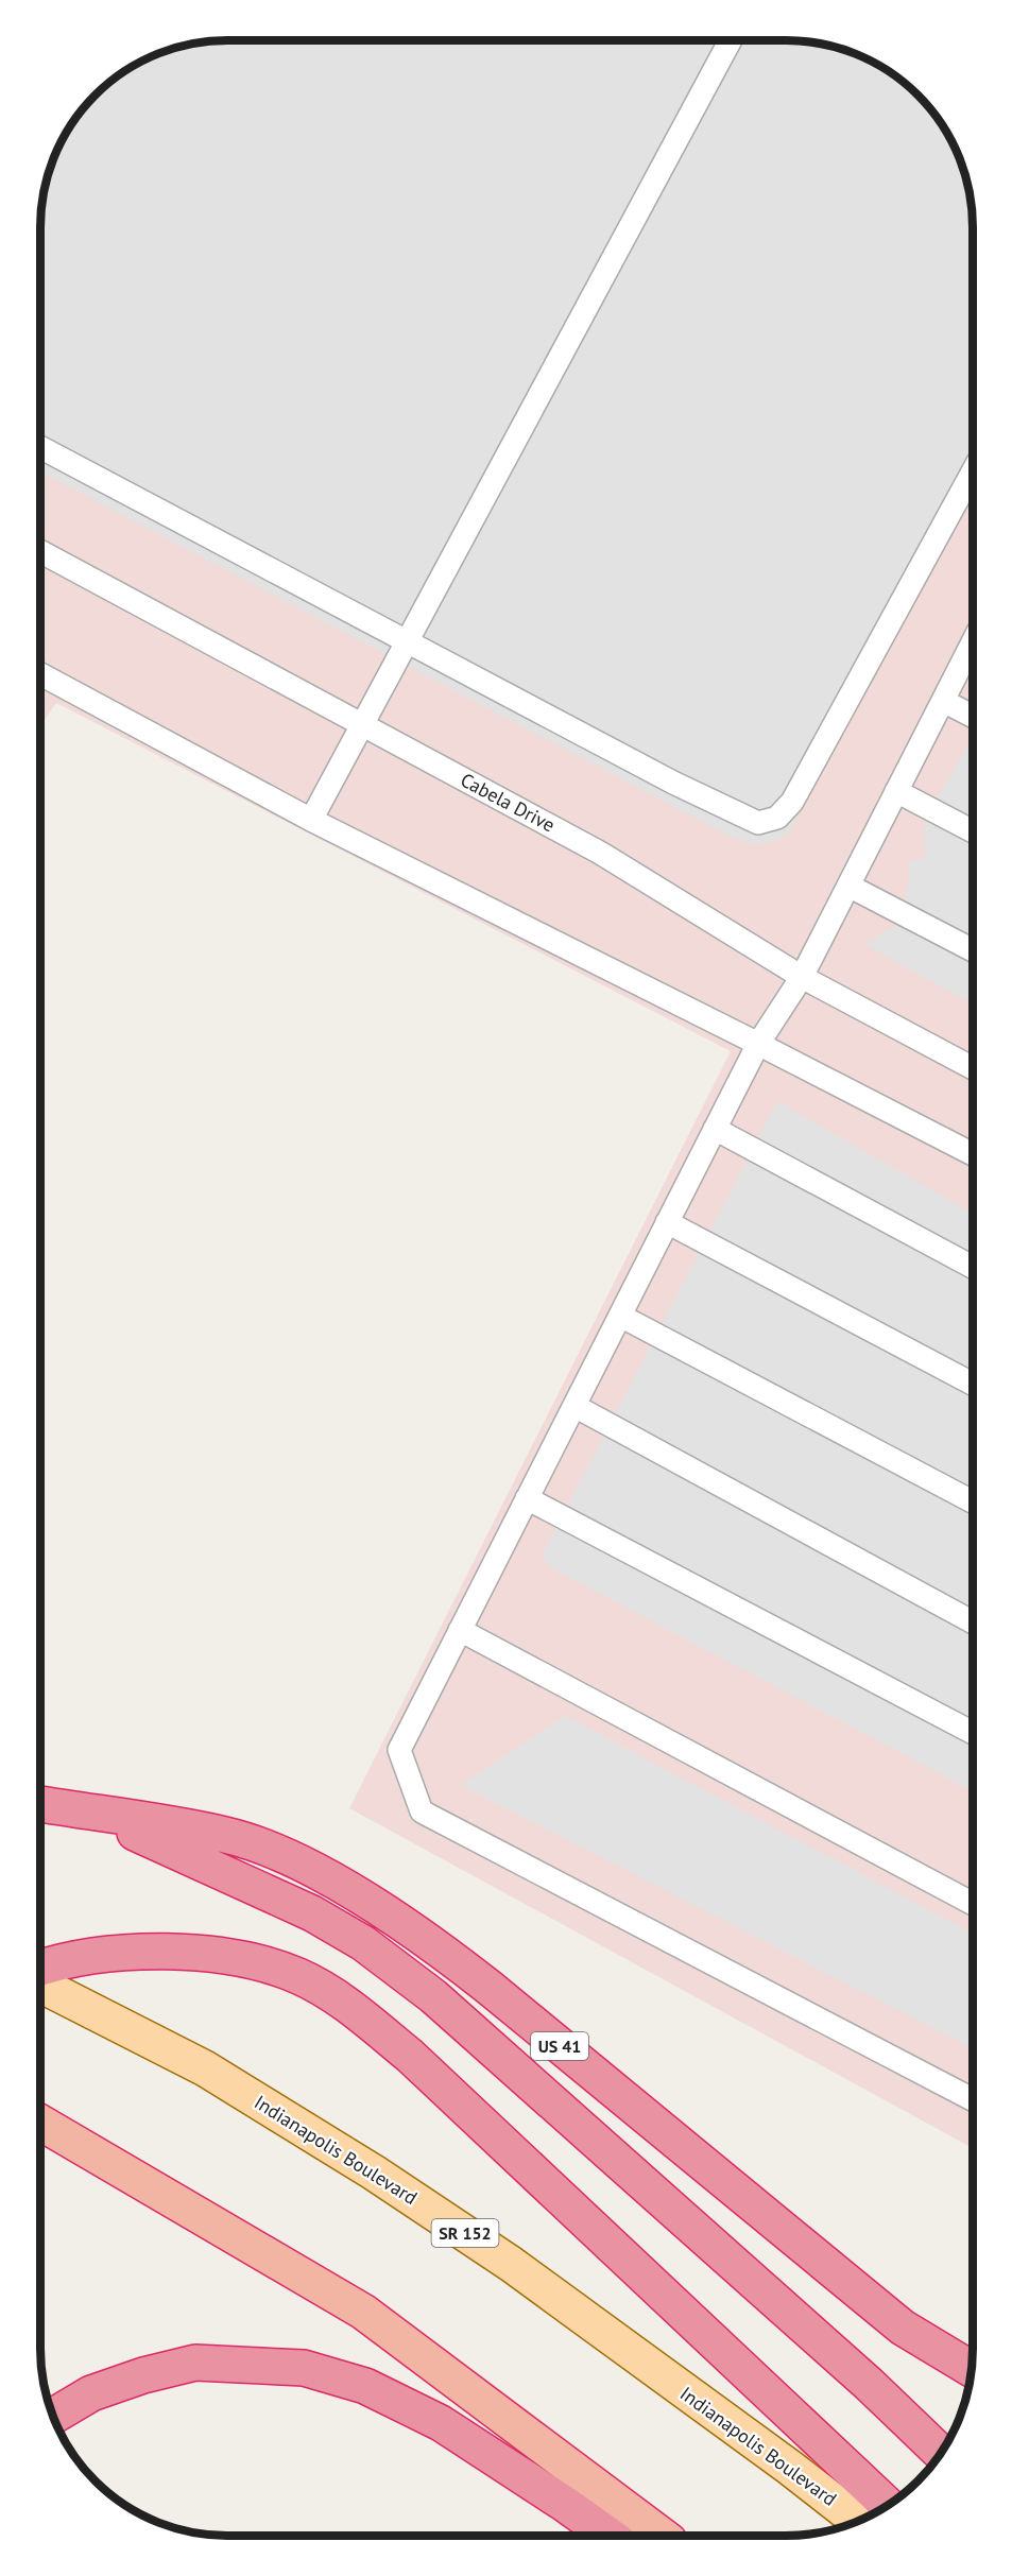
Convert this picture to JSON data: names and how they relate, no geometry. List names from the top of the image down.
{
  "streets": {
    "highway": ["US 41"],
    "main road": ["Indianapolis Boulevard", "SR 152"],
    "lane": ["Cabela Drive"]
  }
}
